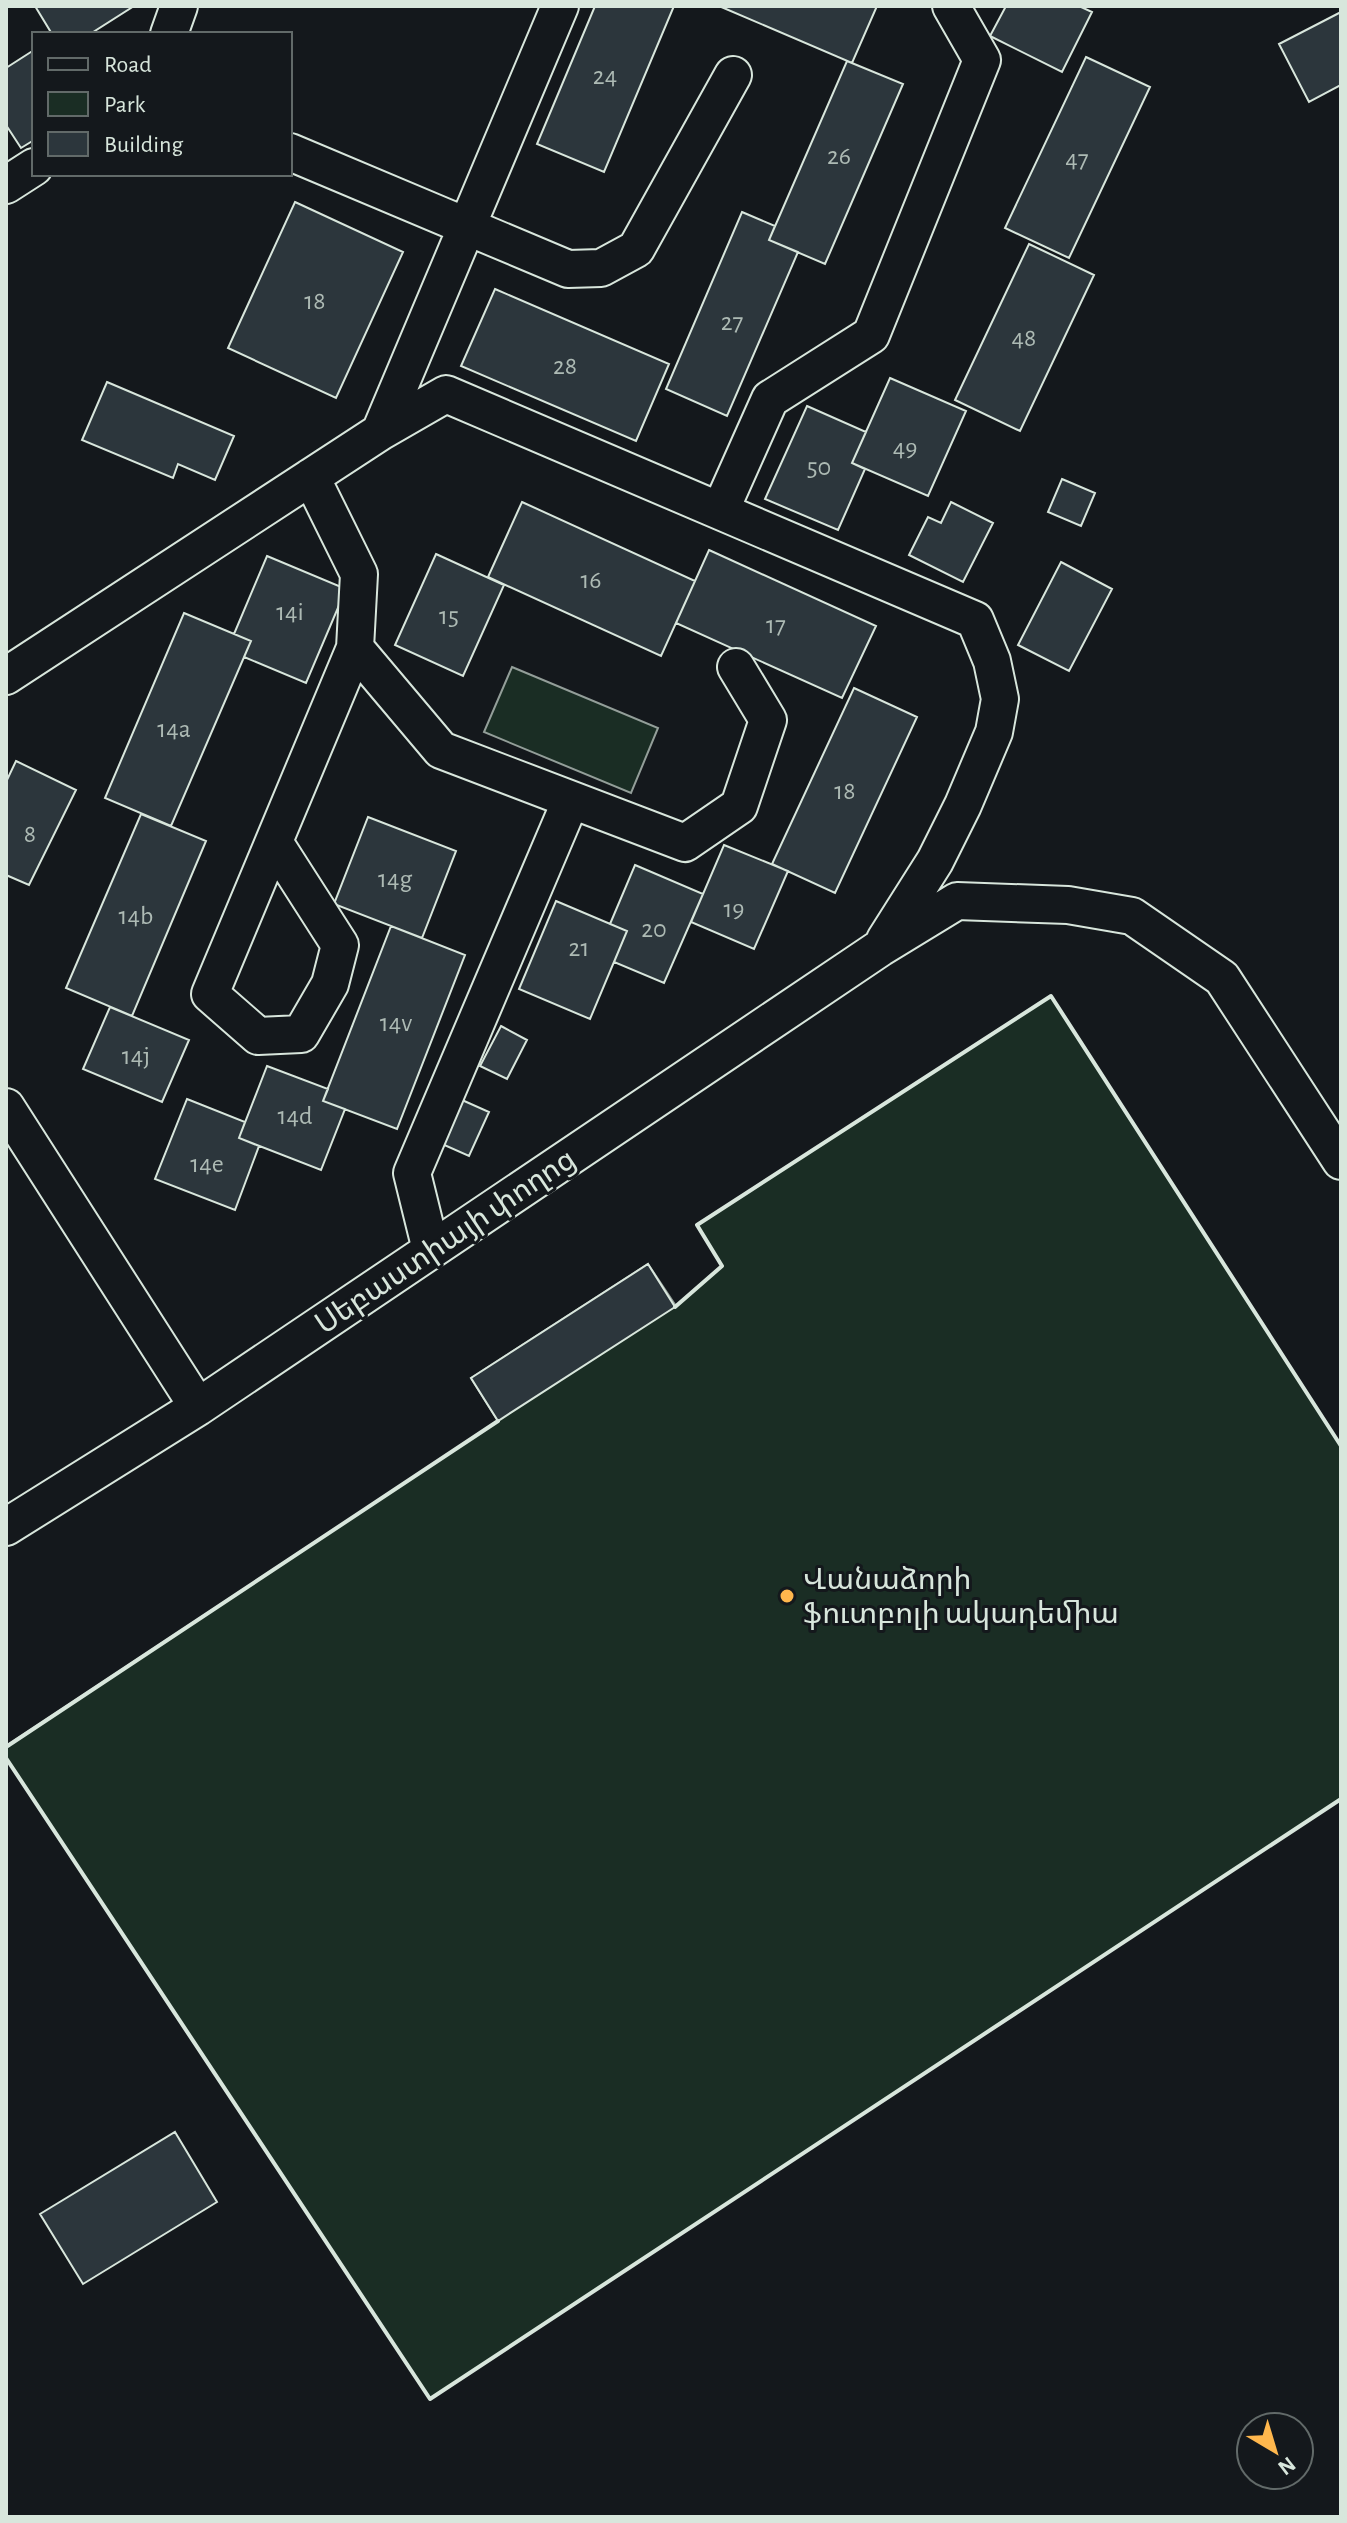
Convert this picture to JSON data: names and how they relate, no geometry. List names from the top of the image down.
{
  "streets": {
    "street": ["Սեբաստիայի փողոց"]
  },
  "places": ["Վանաձորի ֆուտբոլի ակադեմիա"],
  "house_numbers": [
    "24",
    "26",
    "47",
    "18",
    "27",
    "48",
    "28",
    "49",
    "50",
    "16",
    "14i",
    "15",
    "17",
    "14a",
    "18",
    "8",
    "14g",
    "19",
    "14b",
    "20",
    "21",
    "14v",
    "14j",
    "14d",
    "14e"
  ],
  "legend": ["Road", "Park", "Building"],
  "north": "bottom right"
}
